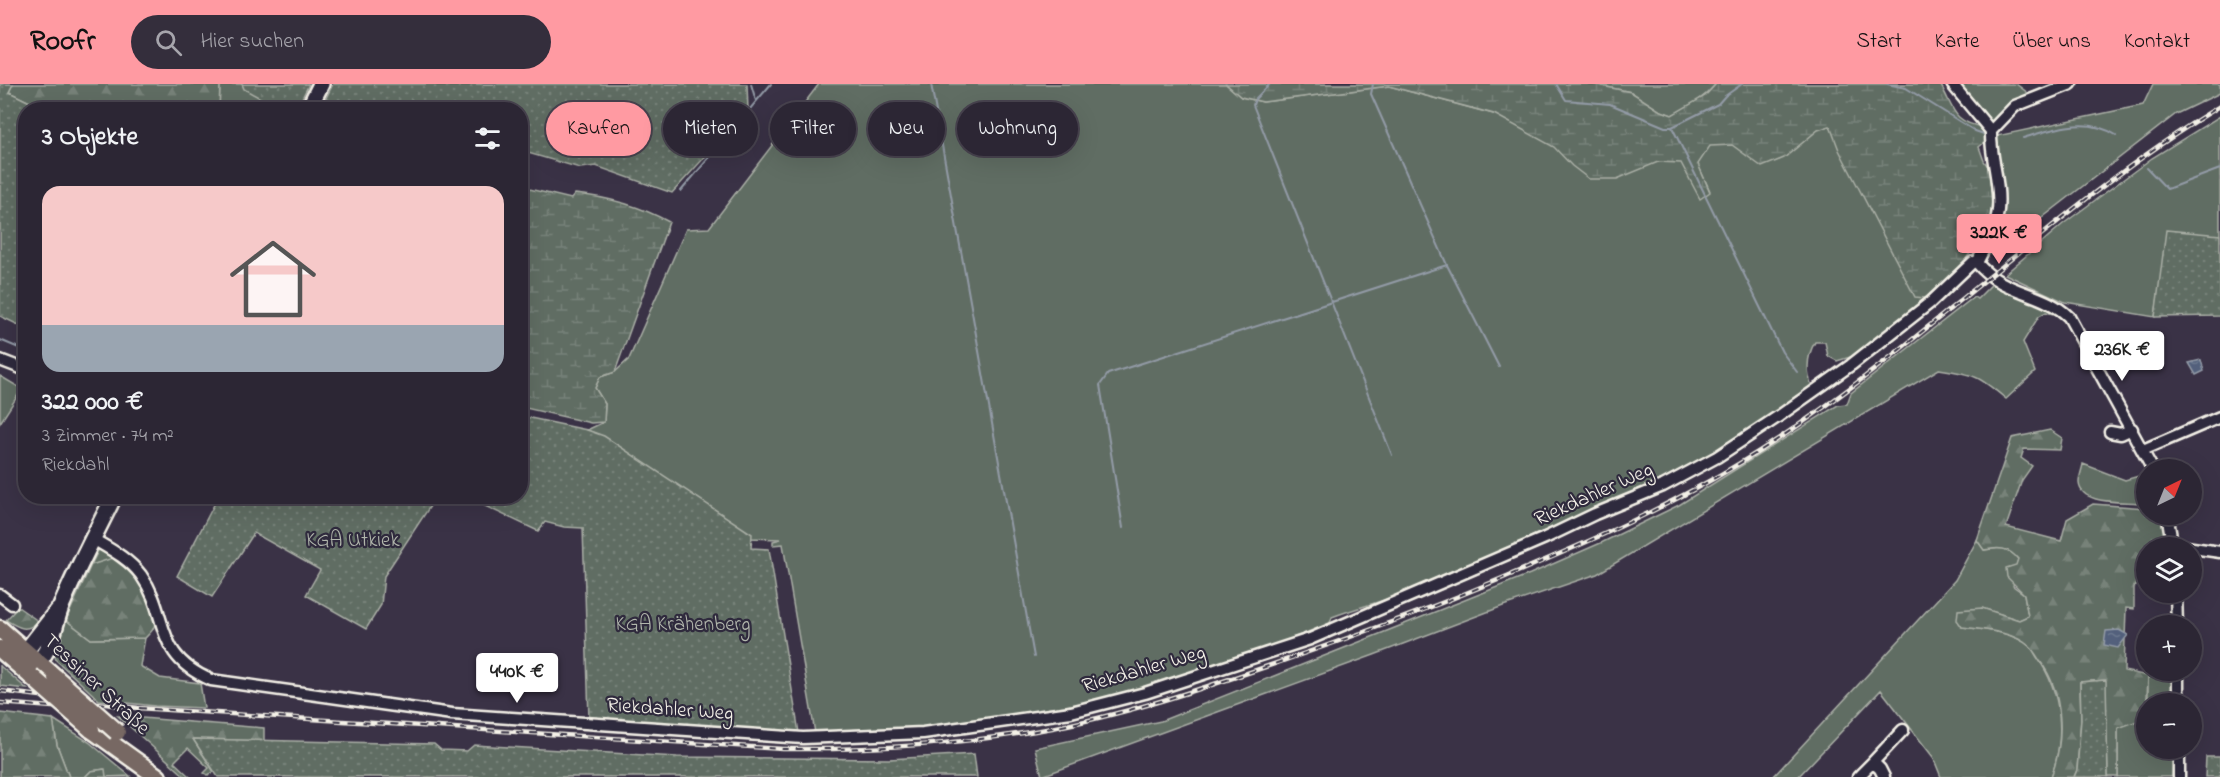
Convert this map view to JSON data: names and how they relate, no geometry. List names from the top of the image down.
{
  "streets": {
    "main road": ["Tessiner Straße"],
    "street": ["Riekdahler Weg"]
  },
  "parks": ["KGA Utkiek", "KGA Krähenberg"],
  "north": "top right",
  "page": {
    "header": "Roofr",
    "search": "Hier suchen",
    "nav": [
      "Start",
      "Karte",
      "Über uns",
      "Kontakt"
    ],
    "chip": [
      "Kaufen",
      "Mieten",
      "Filter",
      "Neu",
      "Wohnung"
    ],
    "heading": "3 Objekte",
    "list": [
      {
        "name": "322 000 €",
        "note": "3 Zimmer · 74 m² · Riekdahl"
      }
    ],
    "price": ["322K €", "236K €", "440K €"],
    "map_buttons": ["+", "−"]
  }
}
